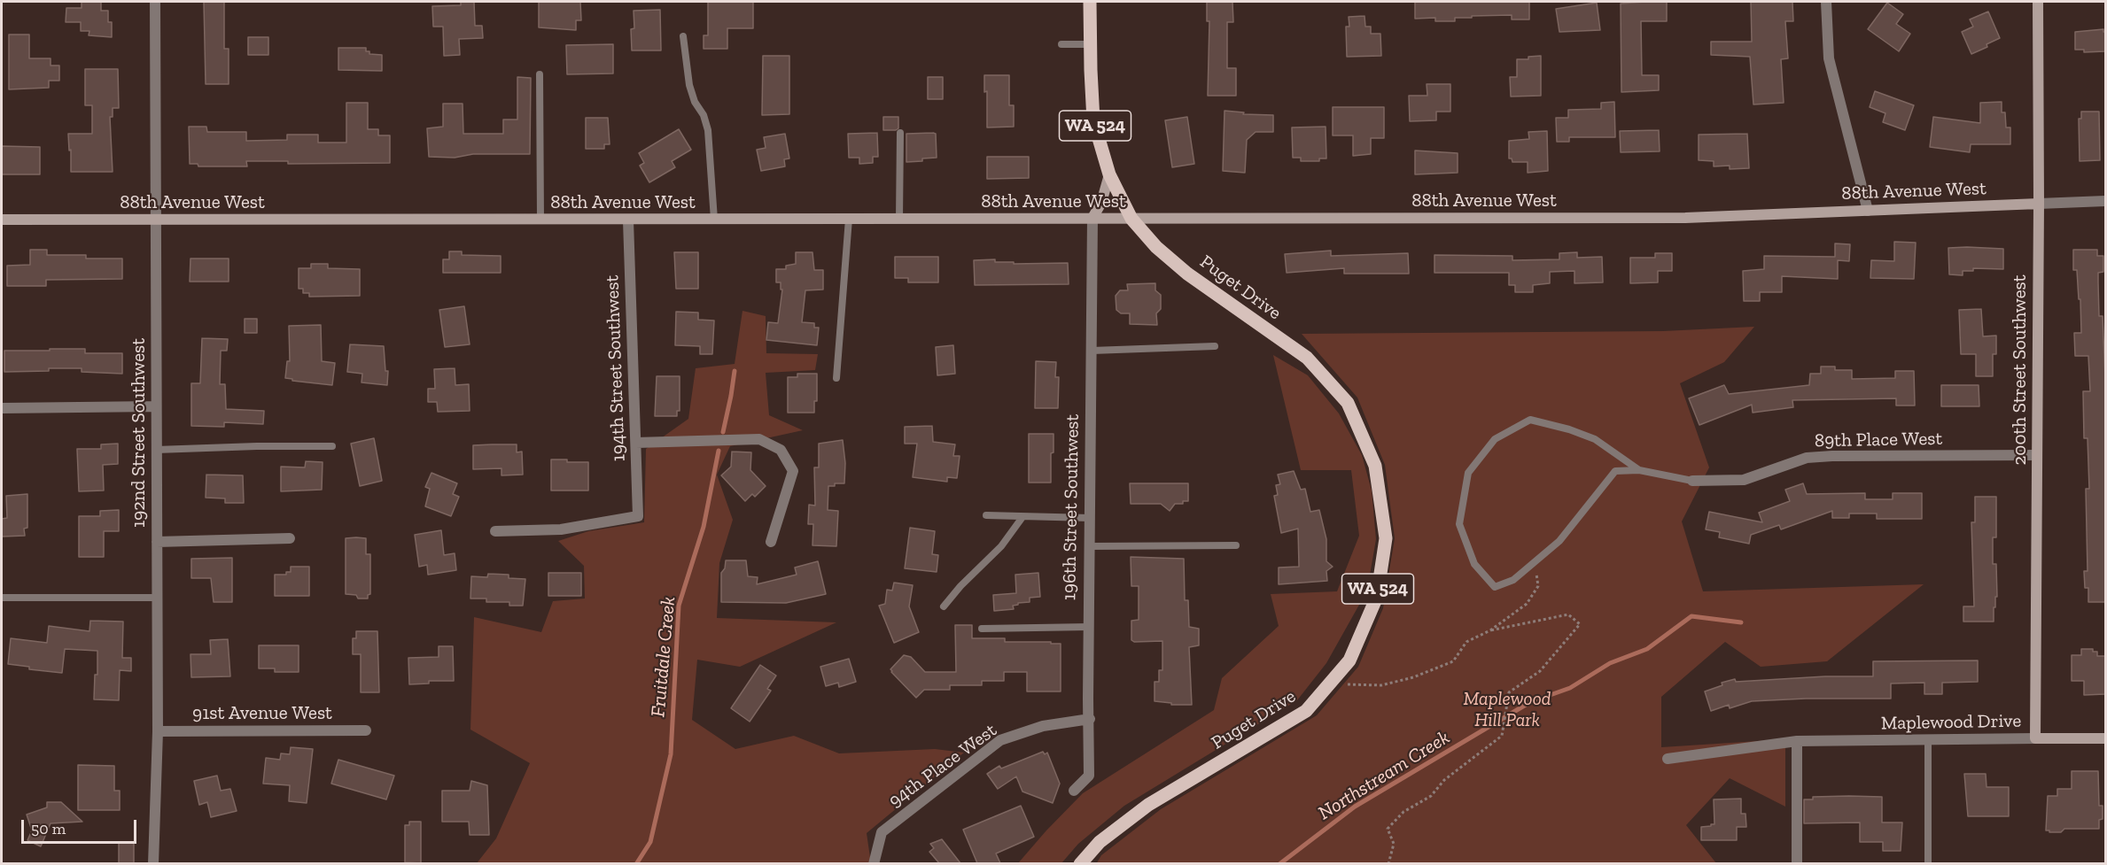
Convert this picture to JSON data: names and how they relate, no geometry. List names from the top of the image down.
{
  "streets": {
    "main road": ["WA 524", "Puget Drive"],
    "street": [
      "88th Avenue West",
      "194th Street Southwest",
      "200th Street Southwest",
      "192nd Street Southwest",
      "89th Place West",
      "196th Street Southwest",
      "91st Avenue West",
      "Maplewood Drive",
      "94th Place West"
    ]
  },
  "crossings": [
    ["WA 524", "88th Avenue West"],
    ["WA 524", "Puget Drive"],
    ["88th Avenue West", "Puget Drive"],
    ["88th Avenue West", "194th Street Southwest"],
    ["88th Avenue West", "200th Street Southwest"],
    ["88th Avenue West", "192nd Street Southwest"],
    ["88th Avenue West", "196th Street Southwest"],
    ["200th Street Southwest", "89th Place West"],
    ["200th Street Southwest", "Maplewood Drive"],
    ["192nd Street Southwest", "91st Avenue West"],
    ["196th Street Southwest", "94th Place West"]
  ],
  "water": ["Fruitdale Creek", "Northstream Creek"],
  "parks": ["Maplewood Hill Park"],
  "scale_bar": "50 m"
}
